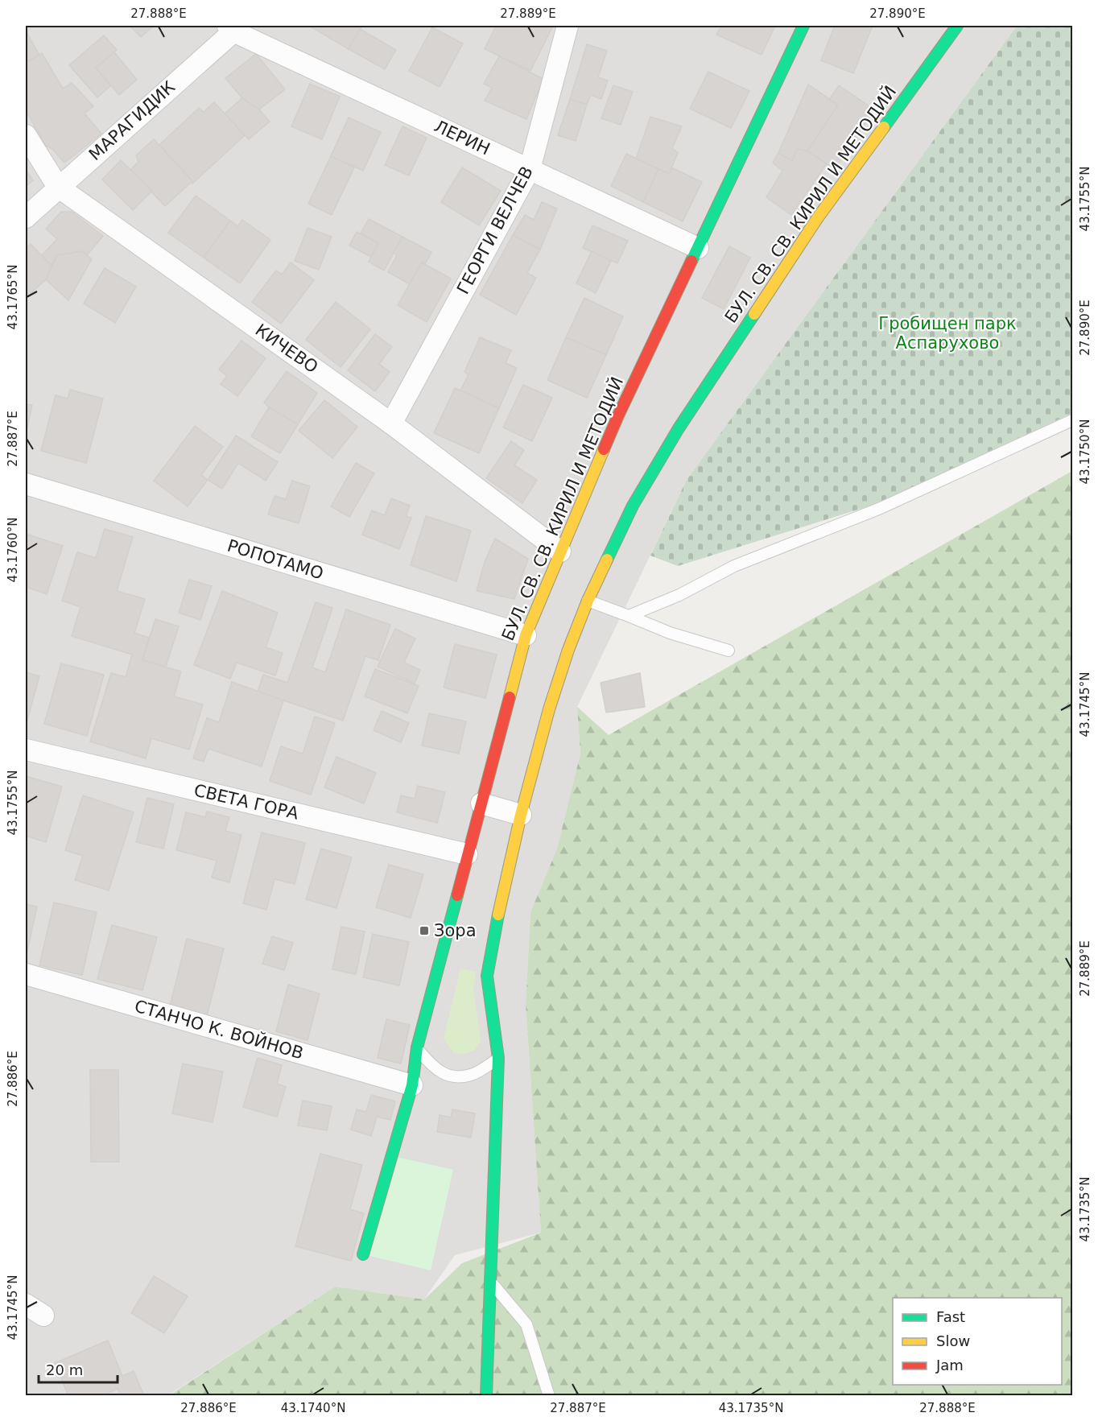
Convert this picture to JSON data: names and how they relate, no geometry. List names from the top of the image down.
{
  "streets": {
    "main road": ["БУЛ. СВ. СВ. КИРИЛ И МЕТОДИЙ"],
    "street": [
      "МАРАГИДИК",
      "ЛЕРИН",
      "ГЕОРГИ ВЕЛЧЕВ",
      "КИЧЕВО",
      "РОПОТАМО",
      "СВЕТА ГОРА",
      "СТАНЧО К. ВОЙНОВ"
    ]
  },
  "crossings": [
    ["МАРАГИДИК", "ЛЕРИН"],
    ["МАРАГИДИК", "КИЧЕВО"],
    ["ЛЕРИН", "БУЛ. СВ. СВ. КИРИЛ И МЕТОДИЙ"],
    ["ЛЕРИН", "ГЕОРГИ ВЕЛЧЕВ"],
    ["БУЛ. СВ. СВ. КИРИЛ И МЕТОДИЙ", "КИЧЕВО"],
    ["БУЛ. СВ. СВ. КИРИЛ И МЕТОДИЙ", "РОПОТАМО"],
    ["БУЛ. СВ. СВ. КИРИЛ И МЕТОДИЙ", "СВЕТА ГОРА"],
    ["БУЛ. СВ. СВ. КИРИЛ И МЕТОДИЙ", "СТАНЧО К. ВОЙНОВ"],
    ["ГЕОРГИ ВЕЛЧЕВ", "КИЧЕВО"]
  ],
  "parks": ["Гробищен парк Аспарухово"],
  "places": {
    "transit": ["Зора"]
  },
  "legend": ["Fast", "Slow", "Jam"],
  "scale_bar": "20 m",
  "coordinates": [
    "27.888°E",
    "27.889°E",
    "27.890°E",
    "43.1755°N",
    "43.1765°N",
    "27.887°E",
    "43.1750°N",
    "43.1760°N",
    "43.1745°N",
    "27.886°E",
    "43.1735°N",
    "43.1740°N"
  ]
}
